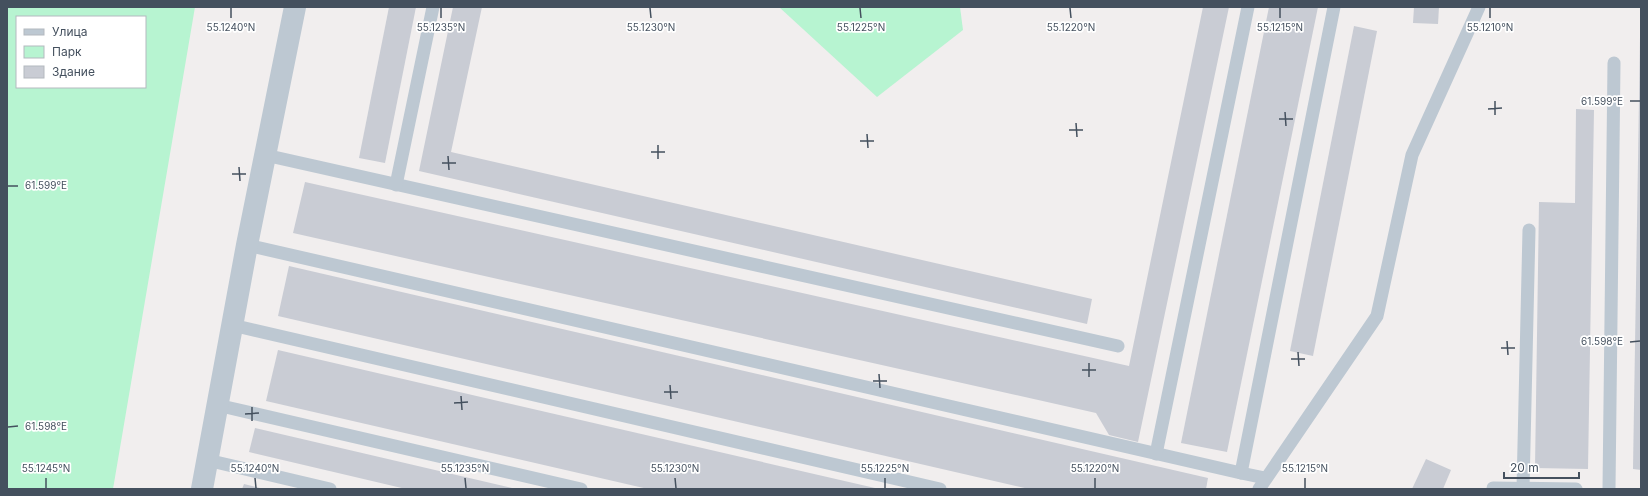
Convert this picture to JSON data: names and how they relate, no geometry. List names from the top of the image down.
{
  "legend": ["Улица", "Парк", "Здание"],
  "scale_bar": "20 m",
  "coordinates": [
    "55.1240°N",
    "55.1235°N",
    "55.1230°N",
    "55.1225°N",
    "55.1220°N",
    "55.1215°N",
    "55.1210°N",
    "61.599°E",
    "61.598°E",
    "55.1245°N"
  ]
}
